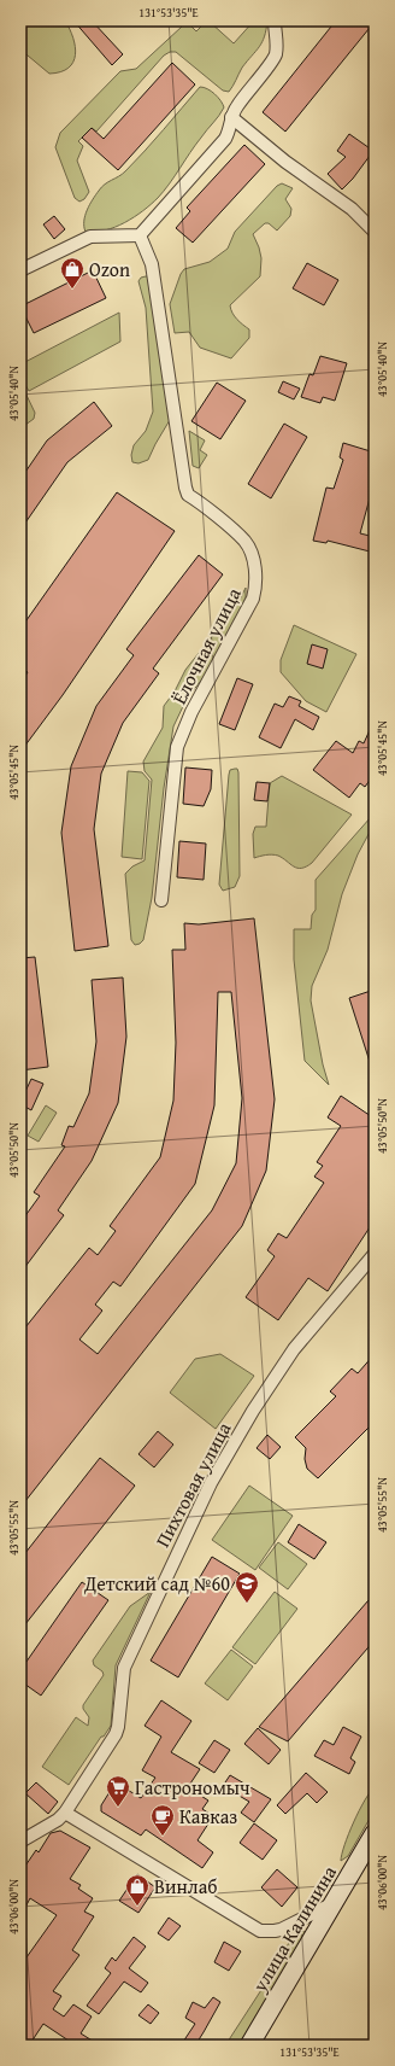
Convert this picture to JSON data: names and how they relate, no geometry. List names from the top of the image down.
{
  "streets": {
    "main road": ["улица Калинина"],
    "street": ["Ёлочная улица", "Пихтовая улица"]
  },
  "places": {
    "shop": ["Ozon", "Винлаб"],
    "school or university": ["Детский сад №60"],
    "supermarket": ["Гастрономыч"],
    "cafe": ["Кавказ"]
  },
  "coordinates": [
    "131°53'35\"E",
    "43°05'40\"N",
    "43°05'45\"N",
    "43°05'50\"N",
    "43°05'55\"N",
    "43°06'00\"N"
  ]
}
